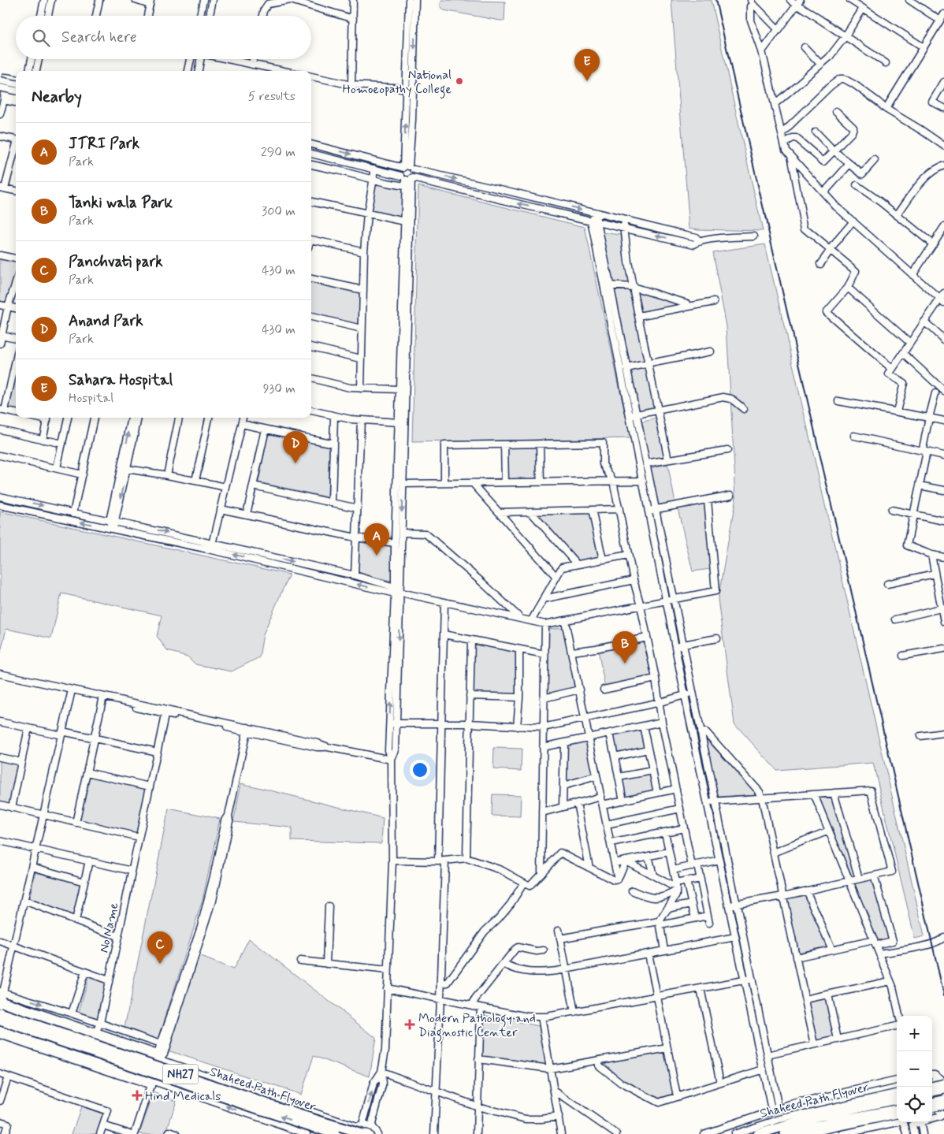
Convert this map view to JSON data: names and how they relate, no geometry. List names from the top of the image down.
{
  "streets": {
    "highway": ["NH27", "Shaheed Path Flyover"],
    "street": ["No Name"]
  },
  "places": {
    "other": ["National Homoeopathy College"],
    "health": ["Modern Pathology and Diagnostic Center", "Hind Medicals"]
  },
  "page": {
    "search": "Search here",
    "pins": [
      "E",
      "D",
      "A",
      "B",
      "C"
    ],
    "heading": ["Nearby", "5 results"],
    "list": [
      {
        "mark": "A",
        "name": "JTRI Park",
        "note": "Park",
        "value": "290 m"
      },
      {
        "mark": "B",
        "name": "Tanki wala Park",
        "note": "Park",
        "value": "300 m"
      },
      {
        "mark": "C",
        "name": "Panchvati park",
        "note": "Park",
        "value": "430 m"
      },
      {
        "mark": "D",
        "name": "Anand Park",
        "note": "Park",
        "value": "430 m"
      },
      {
        "mark": "E",
        "name": "Sahara Hospital",
        "note": "Hospital",
        "value": "930 m"
      }
    ],
    "map_buttons": ["+", "−"]
  }
}
